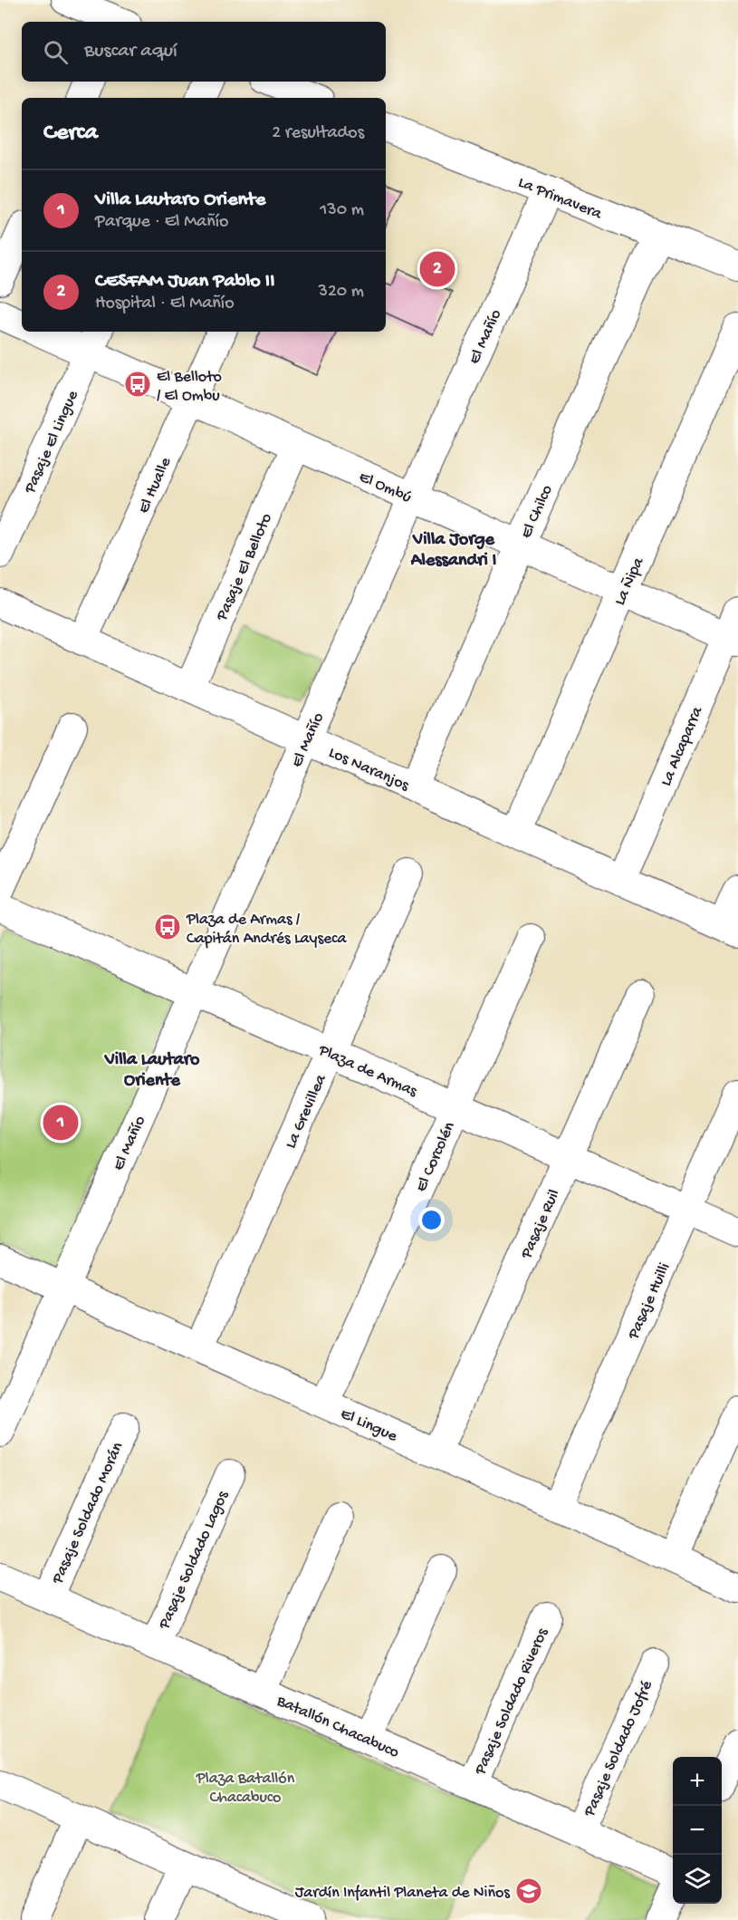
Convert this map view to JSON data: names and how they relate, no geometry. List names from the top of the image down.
{
  "streets": {
    "street": [
      "La Primavera",
      "El Mañío",
      "Pasaje El Lingue",
      "El Hualle",
      "El Ombú",
      "El Chilco",
      "Pasaje El Belloto",
      "La Ñipa",
      "La Alcaparra",
      "Los Naranjos",
      "Plaza de Armas",
      "La Grevillea",
      "El Corcolén",
      "Pasaje Ruil",
      "Pasaje Huilli",
      "El Lingue",
      "Pasaje Soldado Morán",
      "Pasaje Soldado Lagos",
      "Pasaje Soldado Riveros",
      "Batallón Chacabuco",
      "Pasaje Soldado Jofré"
    ]
  },
  "crossings": [
    ["La Primavera", "El Mañío"],
    ["La Primavera", "El Chilco"],
    ["El Mañío", "El Ombú"],
    ["El Mañío", "Los Naranjos"],
    ["El Mañío", "Plaza de Armas"],
    ["El Mañío", "El Lingue"],
    ["Pasaje El Lingue", "El Ombú"],
    ["El Hualle", "El Ombú"],
    ["El Hualle", "Los Naranjos"],
    ["El Ombú", "El Chilco"],
    ["El Ombú", "Pasaje El Belloto"],
    ["El Ombú", "La Ñipa"],
    ["El Ombú", "La Alcaparra"],
    ["El Chilco", "Los Naranjos"],
    ["Pasaje El Belloto", "Los Naranjos"],
    ["La Ñipa", "Los Naranjos"],
    ["La Alcaparra", "Los Naranjos"],
    ["Plaza de Armas", "La Grevillea"],
    ["Plaza de Armas", "El Corcolén"],
    ["Plaza de Armas", "Pasaje Ruil"],
    ["Plaza de Armas", "Pasaje Huilli"],
    ["La Grevillea", "El Lingue"],
    ["El Corcolén", "El Lingue"],
    ["Pasaje Ruil", "El Lingue"],
    ["Pasaje Huilli", "El Lingue"],
    ["Pasaje Soldado Morán", "Batallón Chacabuco"],
    ["Pasaje Soldado Lagos", "Batallón Chacabuco"],
    ["Pasaje Soldado Riveros", "Batallón Chacabuco"],
    ["Batallón Chacabuco", "Pasaje Soldado Jofré"]
  ],
  "districts": ["Villa Jorge Alessandri I", "Villa Lautaro Oriente"],
  "parks": ["Plaza Batallón Chacabuco"],
  "places": {
    "bus stop": ["El Belloto / El Ombu", "Plaza de Armas / Capitán Andrés Layseca"],
    "school or university": ["Jardín Infantil Planeta de Niños"]
  },
  "page": {
    "search": "Buscar aquí",
    "heading": ["Cerca", "2 resultados"],
    "list": [
      {
        "mark": "1",
        "name": "Villa Lautaro Oriente",
        "note": "Parque · El Mañío",
        "value": "130 m"
      },
      {
        "mark": "2",
        "name": "CESFAM Juan Pablo II",
        "note": "Hospital · El Mañío",
        "value": "320 m"
      }
    ],
    "pins": ["2", "1"],
    "map_buttons": ["+", "−"]
  }
}
